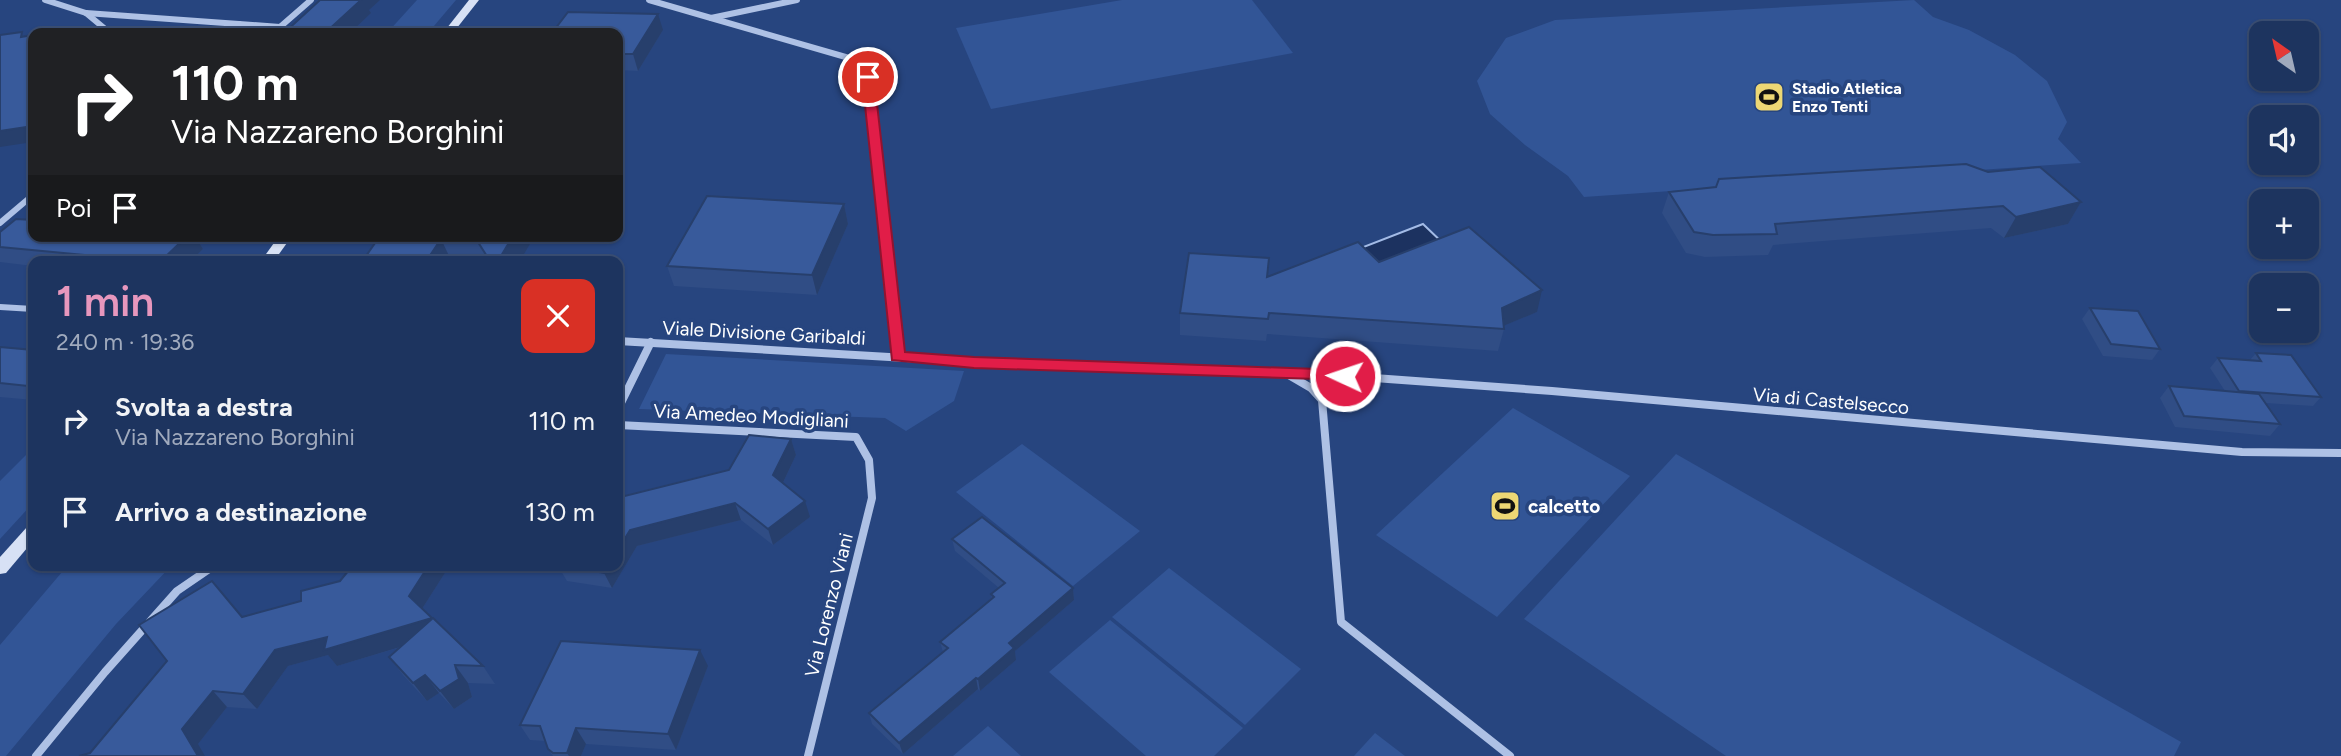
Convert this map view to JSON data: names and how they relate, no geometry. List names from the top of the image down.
{
  "streets": {
    "street": [
      "Viale Divisione Garibaldi",
      "Via di Castelsecco",
      "Via Amedeo Modigliani",
      "Via Lorenzo Viani"
    ]
  },
  "crossings": [
    ["Viale Divisione Garibaldi", "Via di Castelsecco"],
    ["Viale Divisione Garibaldi", "Via Amedeo Modigliani"],
    ["Via Amedeo Modigliani", "Via Lorenzo Viani"]
  ],
  "places": {
    "sports": ["Stadio Atletica Enzo Tenti", "calcetto"]
  },
  "north": "top left",
  "page": {
    "map_buttons": ["+", "−"],
    "turn": ["110 m", "Via Nazzareno Borghini"],
    "then": "Poi",
    "heading": ["1 min", "240 m · 19:36"],
    "list": [
      {
        "name": "Svolta a destra",
        "note": "Via Nazzareno Borghini",
        "value": "110 m"
      },
      {
        "name": "Arrivo a destinazione",
        "value": "130 m"
      }
    ]
  }
}
